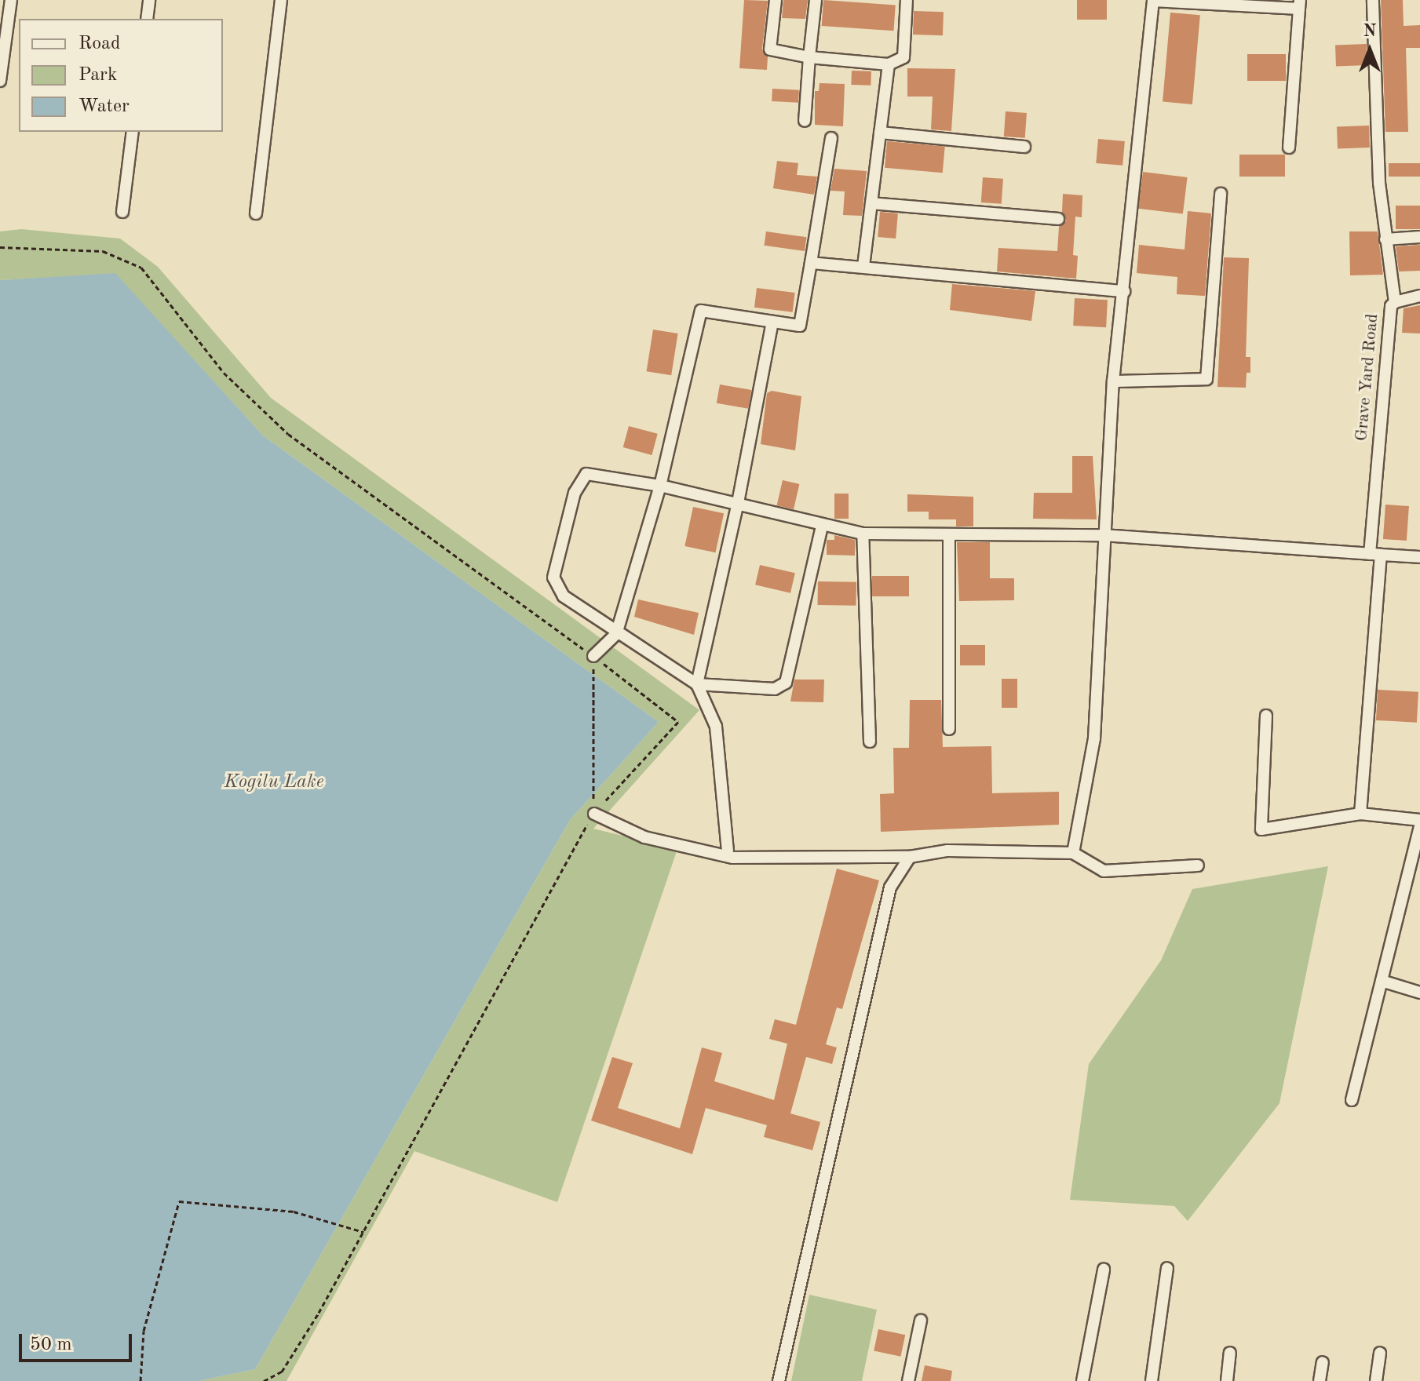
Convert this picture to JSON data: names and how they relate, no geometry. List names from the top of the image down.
{
  "streets": {
    "street": ["Grave Yard Road"]
  },
  "water": ["Kogilu Lake"],
  "legend": ["Road", "Park", "Water"],
  "scale_bar": "50 m",
  "north": "top"
}
